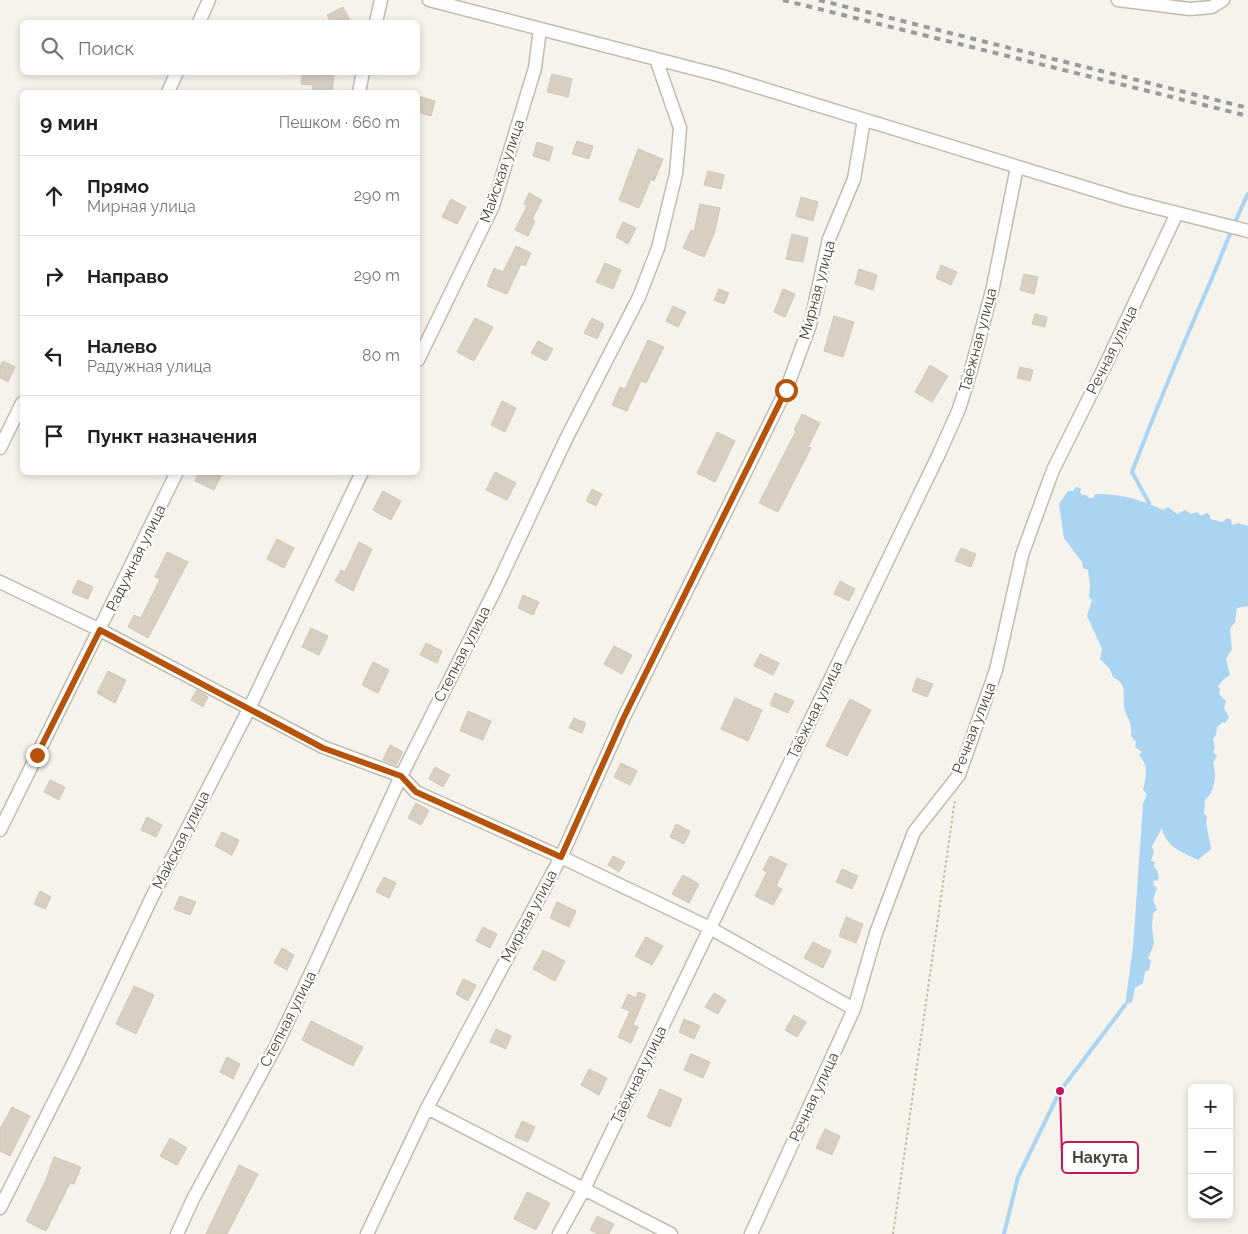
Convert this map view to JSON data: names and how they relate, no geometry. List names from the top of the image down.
{
  "streets": {
    "street": [
      "Майская улица",
      "Мирная улица",
      "Таёжная улица",
      "Речная улица",
      "Радужная улица",
      "Степная улица"
    ]
  },
  "places": ["Накута"],
  "page": {
    "search": "Поиск",
    "heading": ["9 мин", "Пешком · 660 m"],
    "list": [
      ["Прямо", "Мирная улица", "290 m"],
      ["Направо", "290 m"],
      ["Налево", "Радужная улица", "80 m"],
      "Пункт назначения"
    ],
    "map_buttons": ["+", "−"]
  }
}
